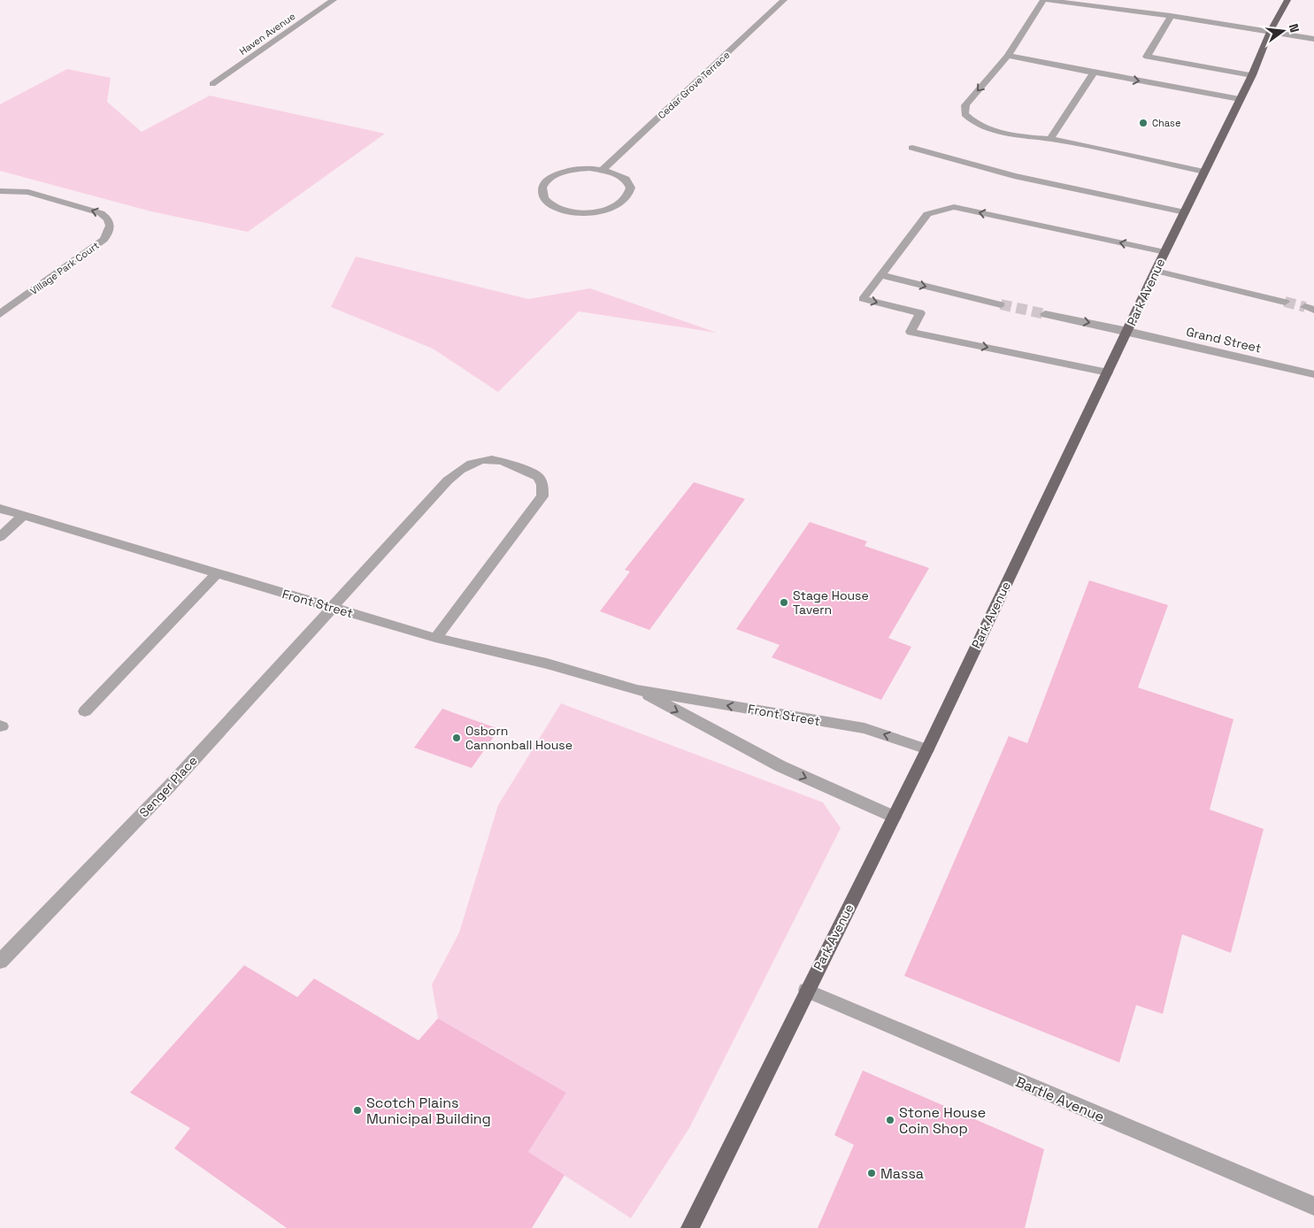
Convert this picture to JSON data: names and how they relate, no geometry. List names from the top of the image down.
{
  "streets": {
    "main road": ["Park Avenue"],
    "street": [
      "Haven Avenue",
      "Cedar Grove Terrace",
      "Village Park Court",
      "Grand Street",
      "Front Street",
      "Senger Place",
      "Bartle Avenue"
    ]
  },
  "crossings": [
    ["Park Avenue", "Grand Street"],
    ["Park Avenue", "Front Street"],
    ["Park Avenue", "Bartle Avenue"],
    ["Front Street", "Senger Place"]
  ],
  "places": [
    "Chase",
    "Stage House Tavern",
    "Osborn Cannonball House",
    "Scotch Plains Municipal Building",
    "Stone House Coin Shop",
    "Massa"
  ],
  "north": "right"
}
